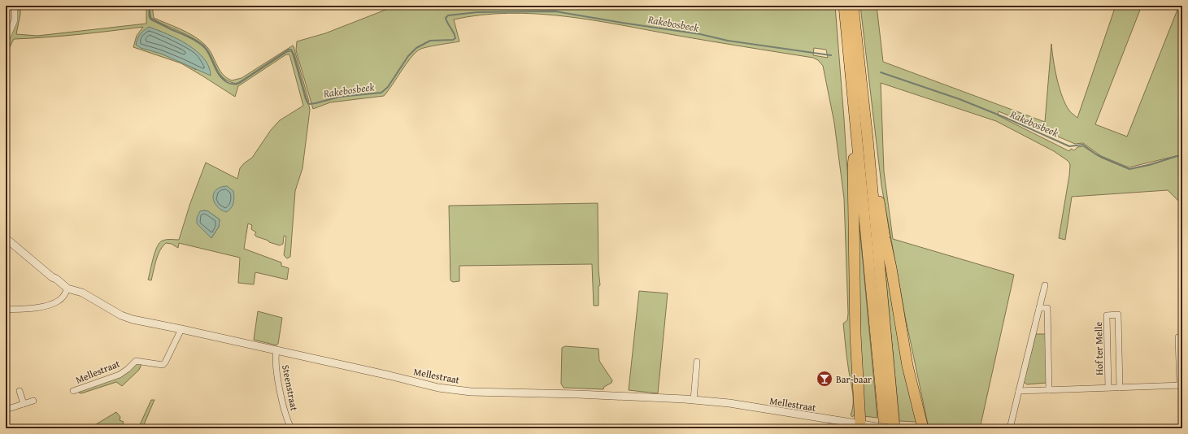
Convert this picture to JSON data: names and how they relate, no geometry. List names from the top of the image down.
{
  "streets": {
    "street": ["Hof ter Melle", "Mellestraat", "Steenstraat"]
  },
  "crossings": [
    ["Mellestraat", "Steenstraat"]
  ],
  "water": ["Rakebosbeek"],
  "places": {
    "bar": ["Bar-baar"]
  }
}
